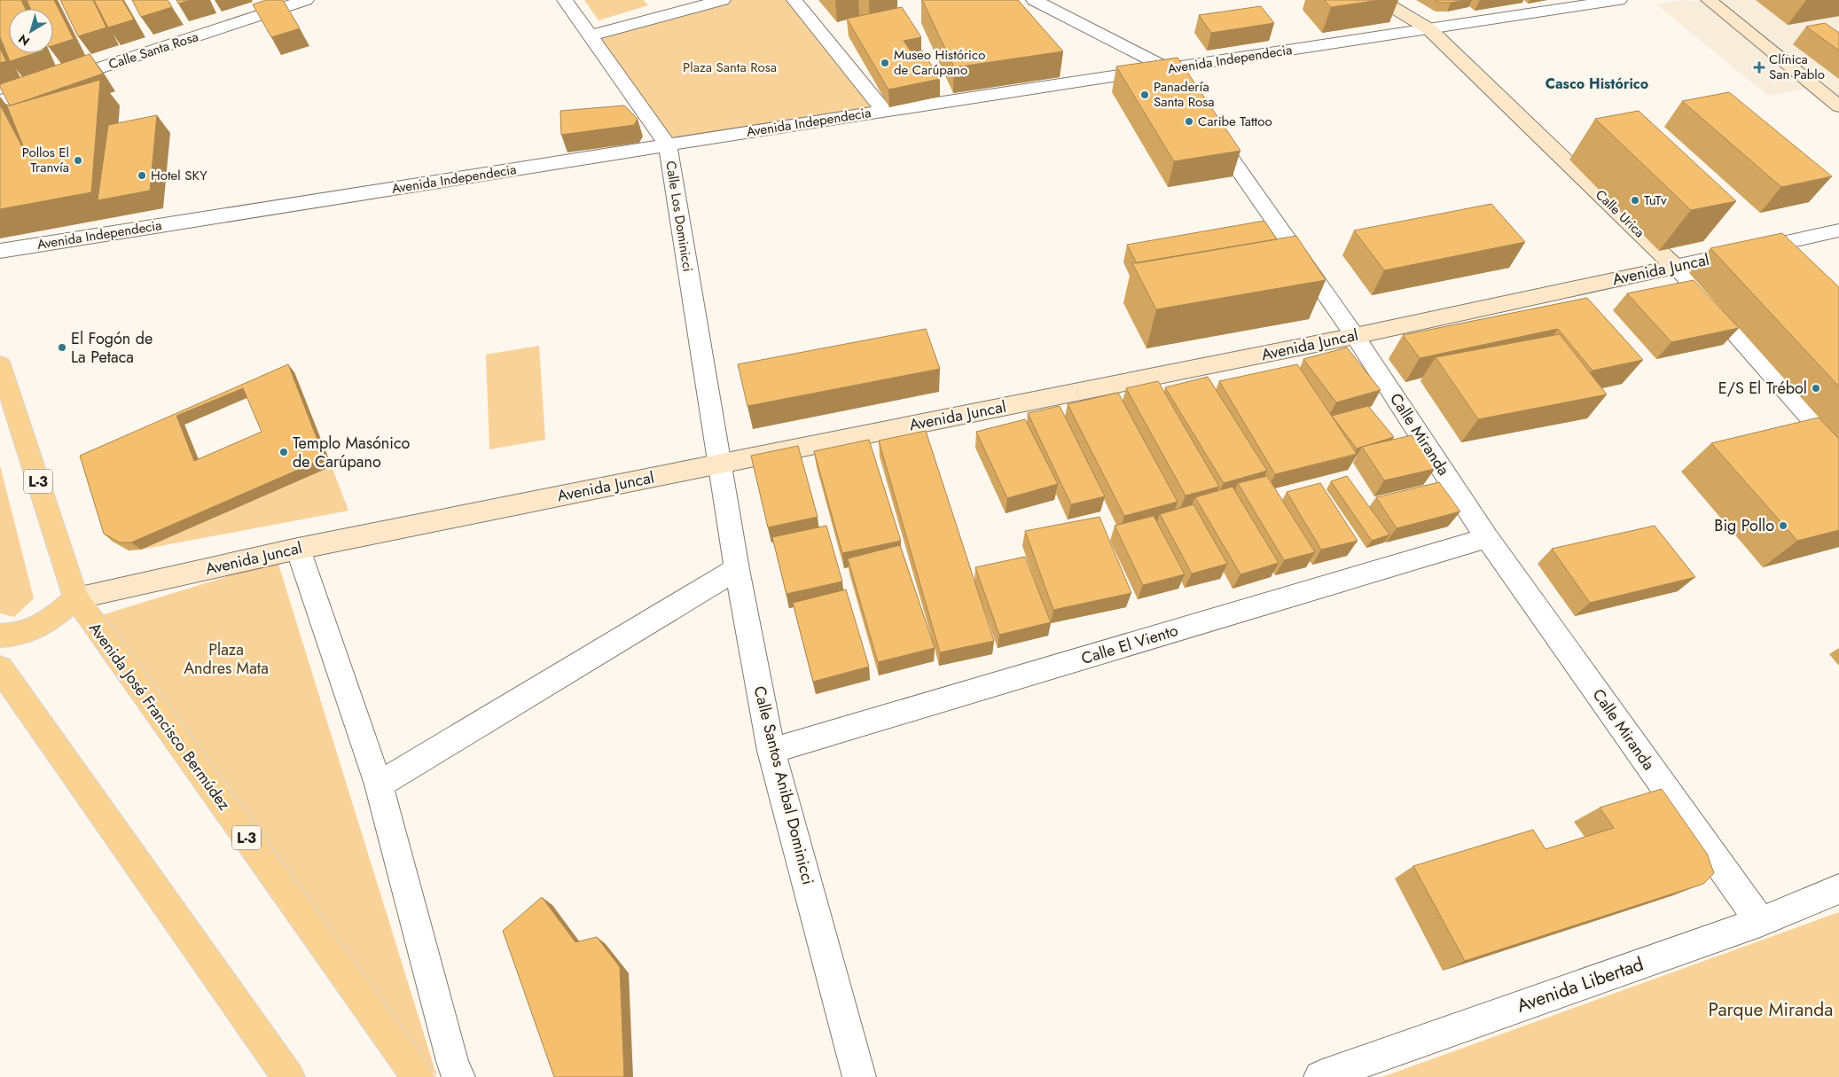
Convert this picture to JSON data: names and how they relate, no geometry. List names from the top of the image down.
{
  "streets": {
    "main road": [
      "Calle Urica",
      "Avenida Juncal",
      "L-3",
      "Avenida José Francisco Bermúdez"
    ],
    "street": [
      "Calle Santa Rosa",
      "Avenida Independecia",
      "Calle Los Dominicci",
      "Calle Miranda",
      "Calle El Viento",
      "Calle Santos Anibal Dominicci",
      "Avenida Libertad"
    ]
  },
  "crossings": [
    ["Avenida Independecia", "Calle Urica"],
    ["Avenida Independecia", "Calle Los Dominicci"],
    ["Calle Urica", "Avenida Juncal"],
    ["Calle Los Dominicci", "Avenida Juncal"],
    ["Calle Los Dominicci", "Calle Santos Anibal Dominicci"],
    ["Avenida Juncal", "Calle Miranda"],
    ["Avenida Juncal", "Avenida José Francisco Bermúdez"],
    ["Avenida Juncal", "Calle Santos Anibal Dominicci"],
    ["Calle Miranda", "Calle El Viento"],
    ["Calle Miranda", "Avenida Libertad"],
    ["Calle El Viento", "Calle Santos Anibal Dominicci"]
  ],
  "districts": ["Casco Histórico"],
  "parks": ["Plaza Santa Rosa", "Plaza Andres Mata", "Parque Miranda"],
  "places": {
    "other": [
      "Museo Histórico de Carúpano",
      "Panadería Santa Rosa",
      "Caribe Tattoo",
      "Pollos El Tranvía",
      "Hotel SKY",
      "TuTv",
      "El Fogón de La Petaca",
      "E/S El Trébol",
      "Templo Masónico de Carúpano",
      "Big Pollo"
    ],
    "health": ["Clínica San Pablo"]
  },
  "north": "bottom left"
}
